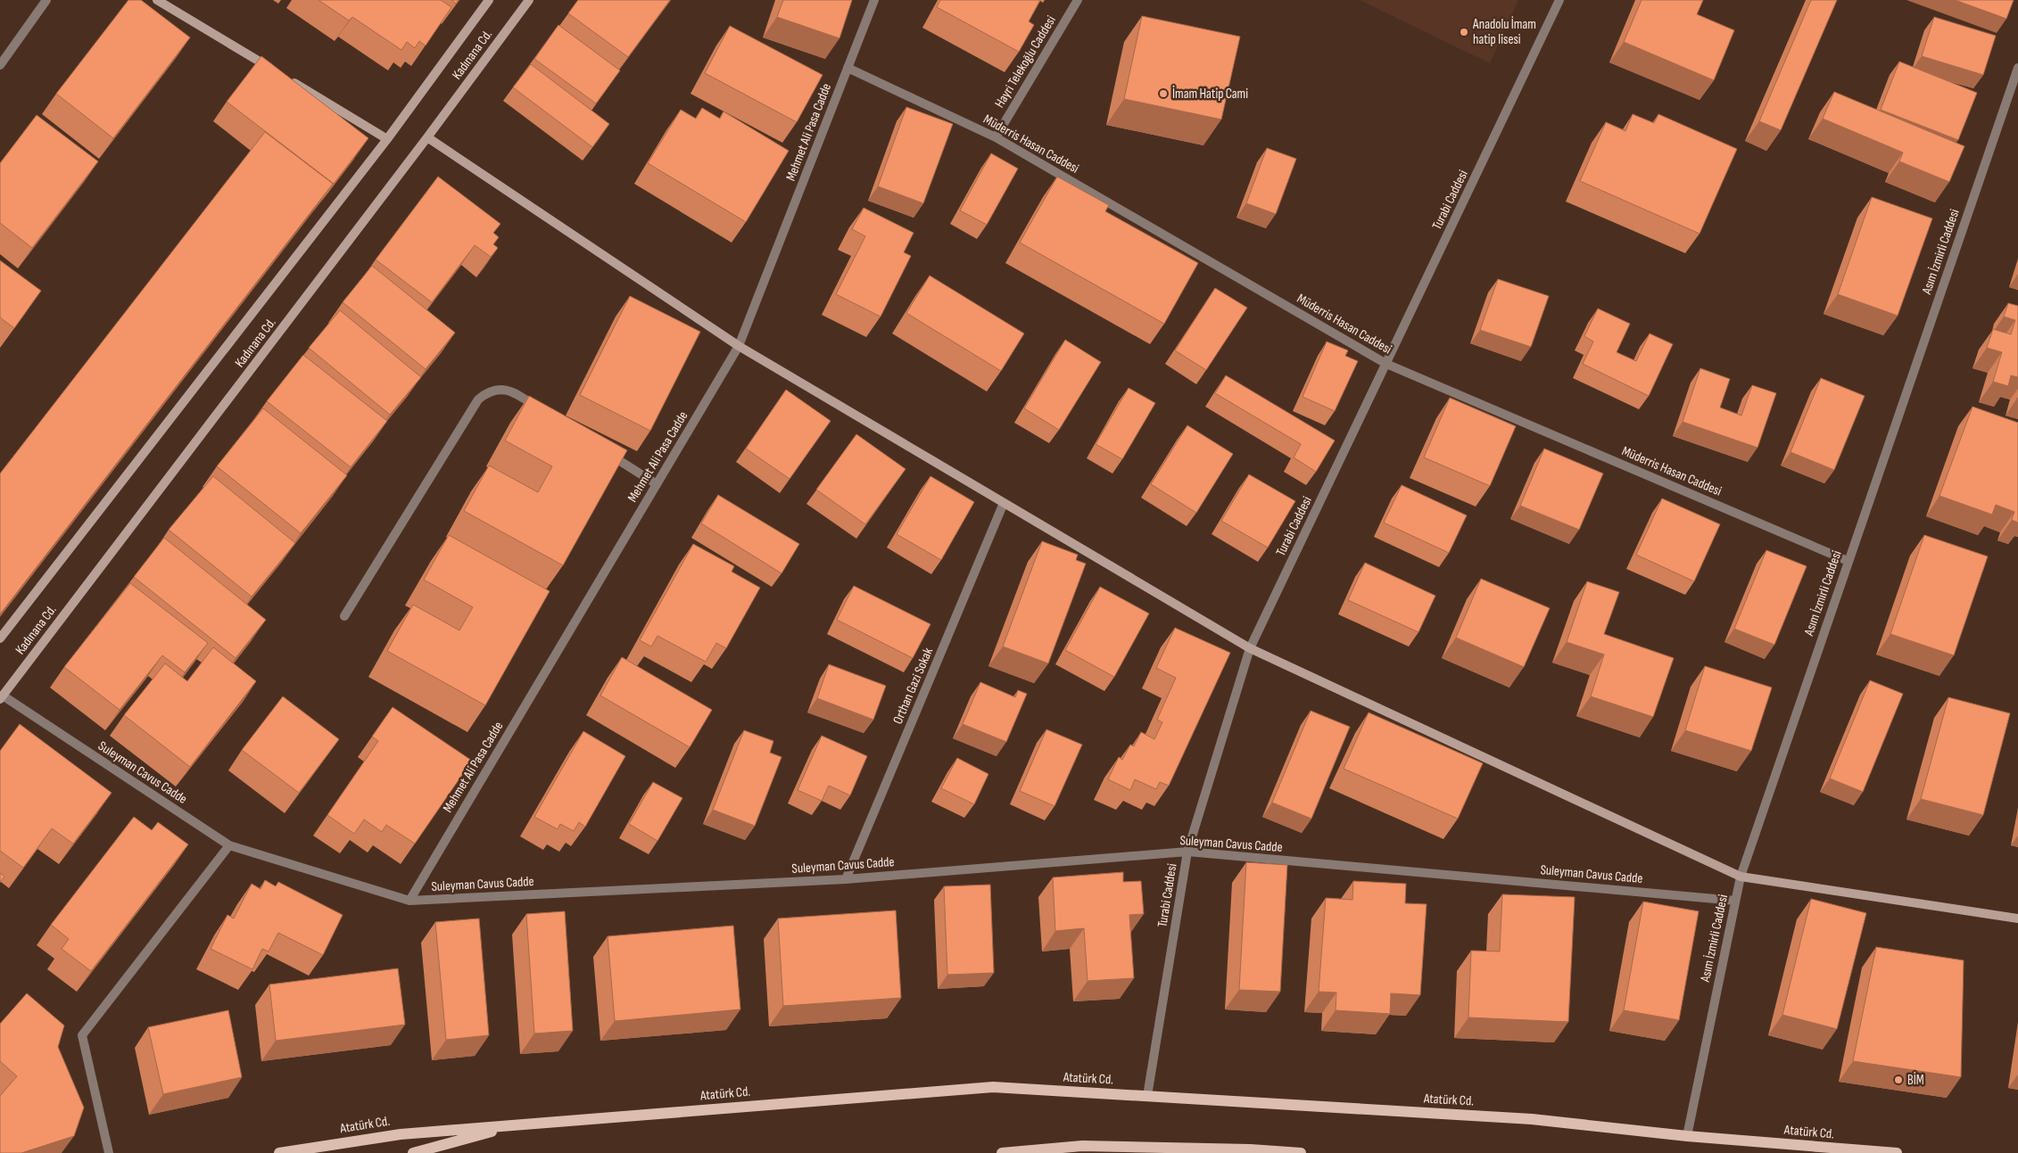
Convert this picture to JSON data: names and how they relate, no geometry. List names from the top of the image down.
{
  "streets": {
    "main road": ["Atatürk Cd."],
    "street": [
      "Kadınana Cd.",
      "Hayri Telekoğlu Caddesi",
      "Mehmet Ali Pasa Cadde",
      "Müderris Hasan Caddesi",
      "Turabi Caddesi",
      "Asım İzmirli Caddesi",
      "Orthan Gazi Sokak",
      "Suleyman Cavus Cadde"
    ]
  },
  "crossings": [
    ["Kadınana Cd.", "Suleyman Cavus Cadde"],
    ["Hayri Telekoğlu Caddesi", "Müderris Hasan Caddesi"],
    ["Mehmet Ali Pasa Cadde", "Müderris Hasan Caddesi"],
    ["Mehmet Ali Pasa Cadde", "Suleyman Cavus Cadde"],
    ["Müderris Hasan Caddesi", "Turabi Caddesi"],
    ["Müderris Hasan Caddesi", "Asım İzmirli Caddesi"],
    ["Turabi Caddesi", "Suleyman Cavus Cadde"],
    ["Turabi Caddesi", "Atatürk Cd."],
    ["Asım İzmirli Caddesi", "Suleyman Cavus Cadde"],
    ["Asım İzmirli Caddesi", "Atatürk Cd."],
    ["Orthan Gazi Sokak", "Suleyman Cavus Cadde"]
  ],
  "places": ["Anadolu İmam hatip lisesi", "İmam Hatip Cami", "BİM"]
}
